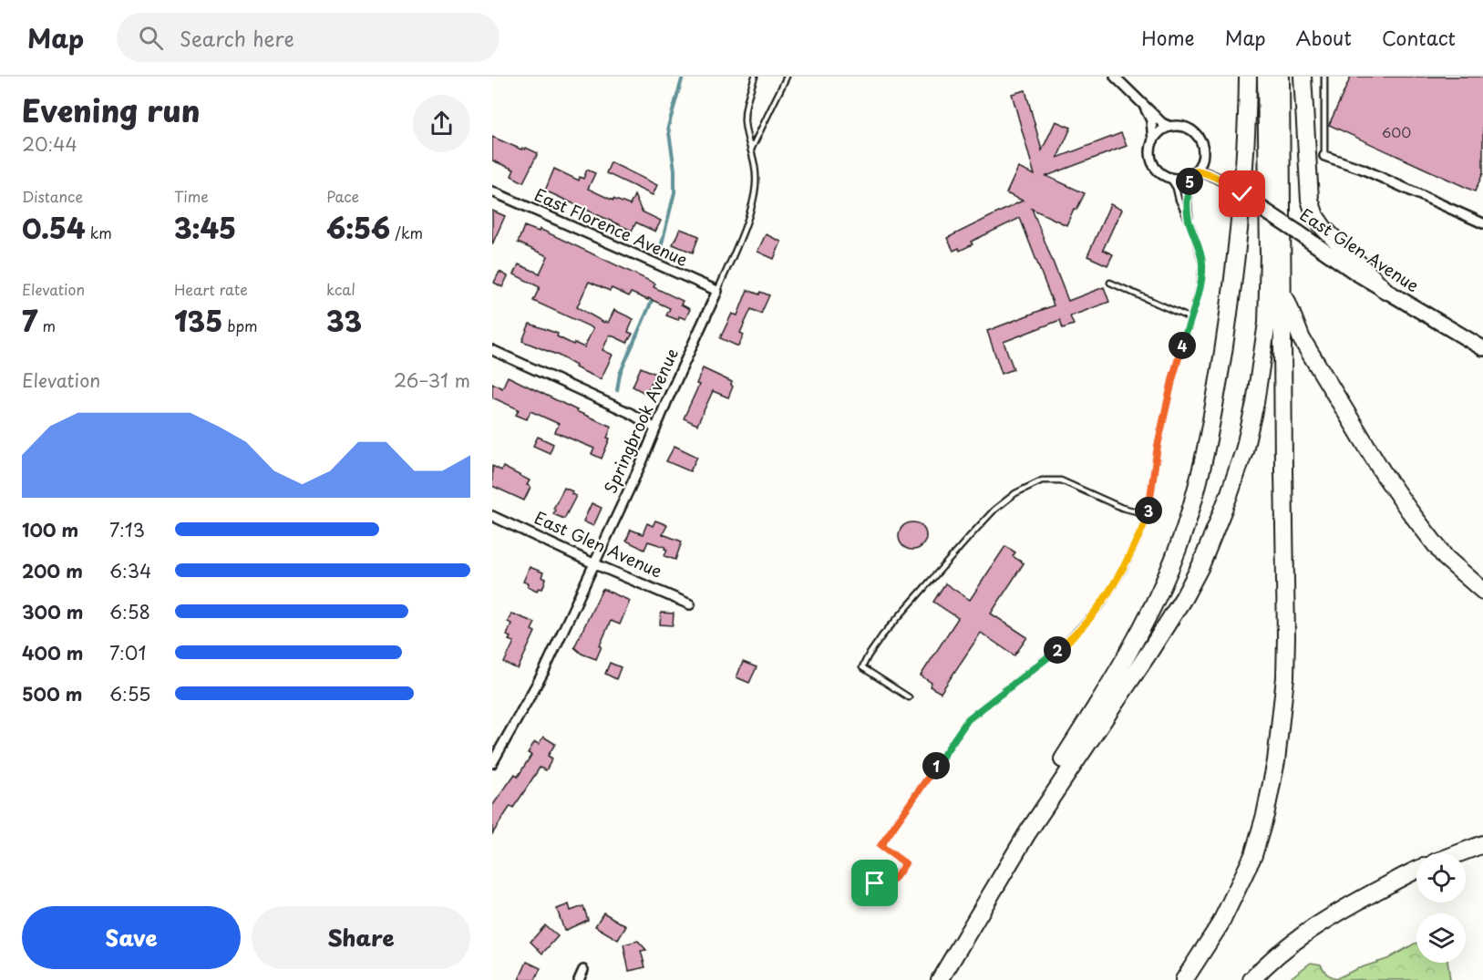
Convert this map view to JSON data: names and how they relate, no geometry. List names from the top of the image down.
{
  "streets": {
    "main road": ["East Glen Avenue"],
    "street": ["East Florence Avenue", "Springbrook Avenue"]
  },
  "crossings": [
    ["East Florence Avenue", "Springbrook Avenue"],
    ["East Glen Avenue", "Springbrook Avenue"]
  ],
  "house_numbers": ["600"],
  "page": {
    "header": "Map",
    "search": "Search here",
    "nav": [
      "Home",
      "Map",
      "About",
      "Contact"
    ],
    "heading": ["Evening run", "20:44"],
    "pins": [
      "5",
      "4",
      "3",
      "2",
      "1"
    ],
    "stats": [
      ["Distance", "0.54 km"],
      ["Time", "3:45"],
      ["Pace", "6:56 /km"],
      ["Elevation", "7 m"],
      ["Heart rate", "135 bpm"],
      ["kcal", "33"]
    ],
    "chart": ["Elevation", "26–31 m"],
    "list": [
      {
        "name": "100 m",
        "note": "7:13"
      },
      {
        "name": "200 m",
        "note": "6:34"
      },
      {
        "name": "300 m",
        "note": "6:58"
      },
      {
        "name": "400 m",
        "note": "7:01"
      },
      {
        "name": "500 m",
        "note": "6:55"
      }
    ],
    "buttons": ["Save", "Share"]
  }
}
